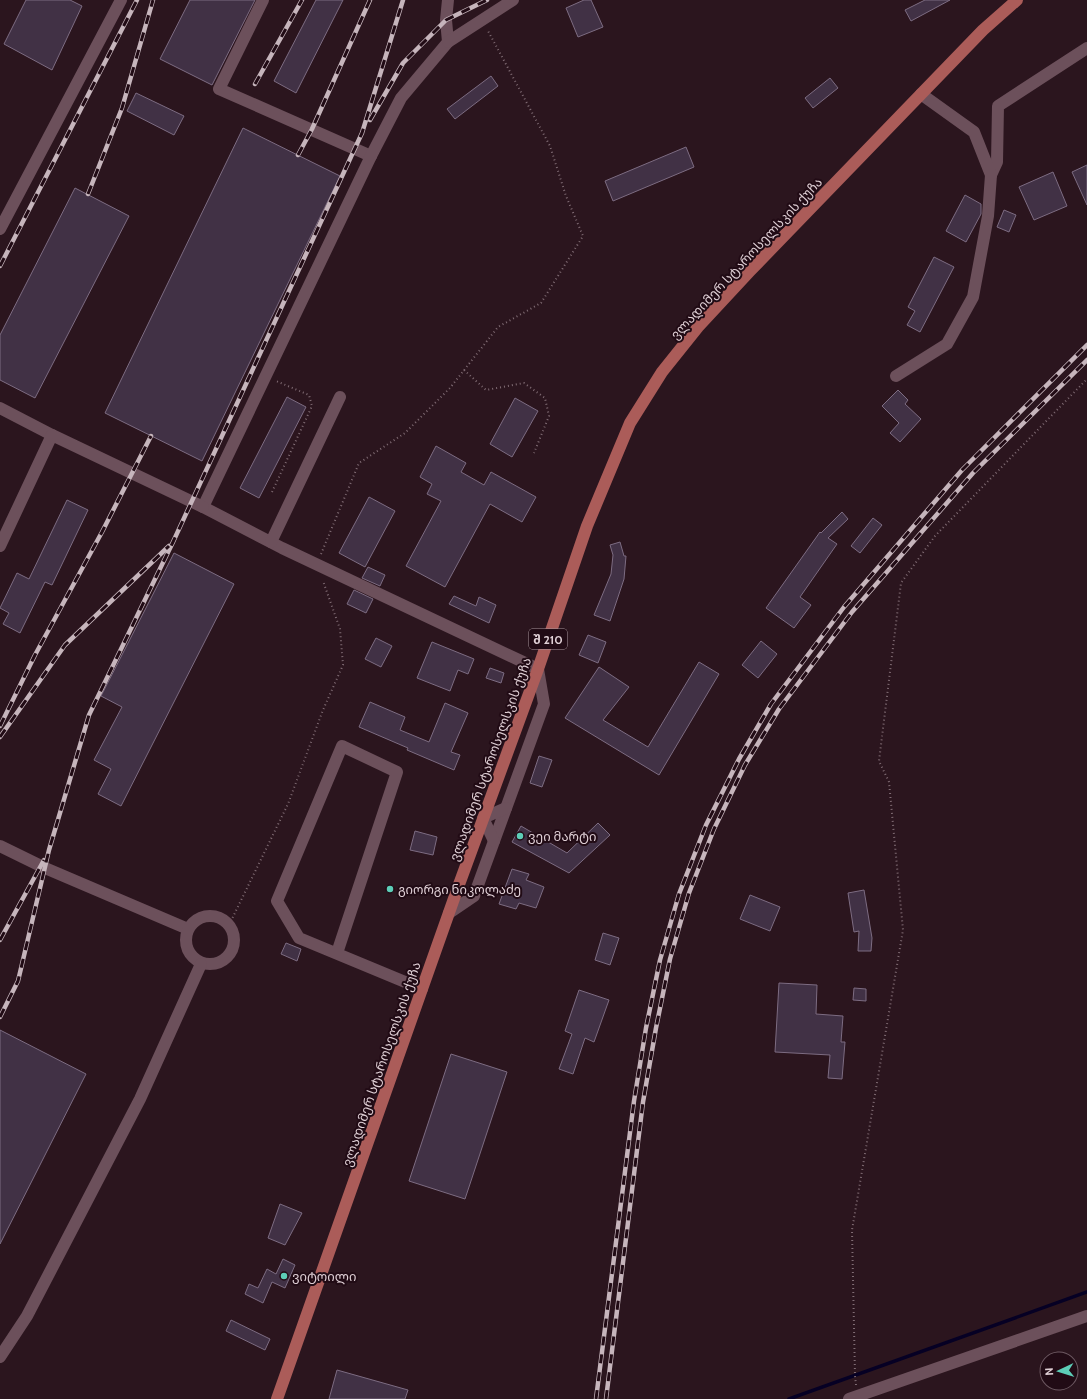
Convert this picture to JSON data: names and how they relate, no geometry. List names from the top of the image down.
{
  "streets": {
    "main road": ["ვლადიმერ სტაროსელსკის ქუჩა", "შ 210"]
  },
  "places": ["ვეი მარტი", "გიორგი ნიკოლაძე", "ვიტოილი"],
  "north": "left"
}
